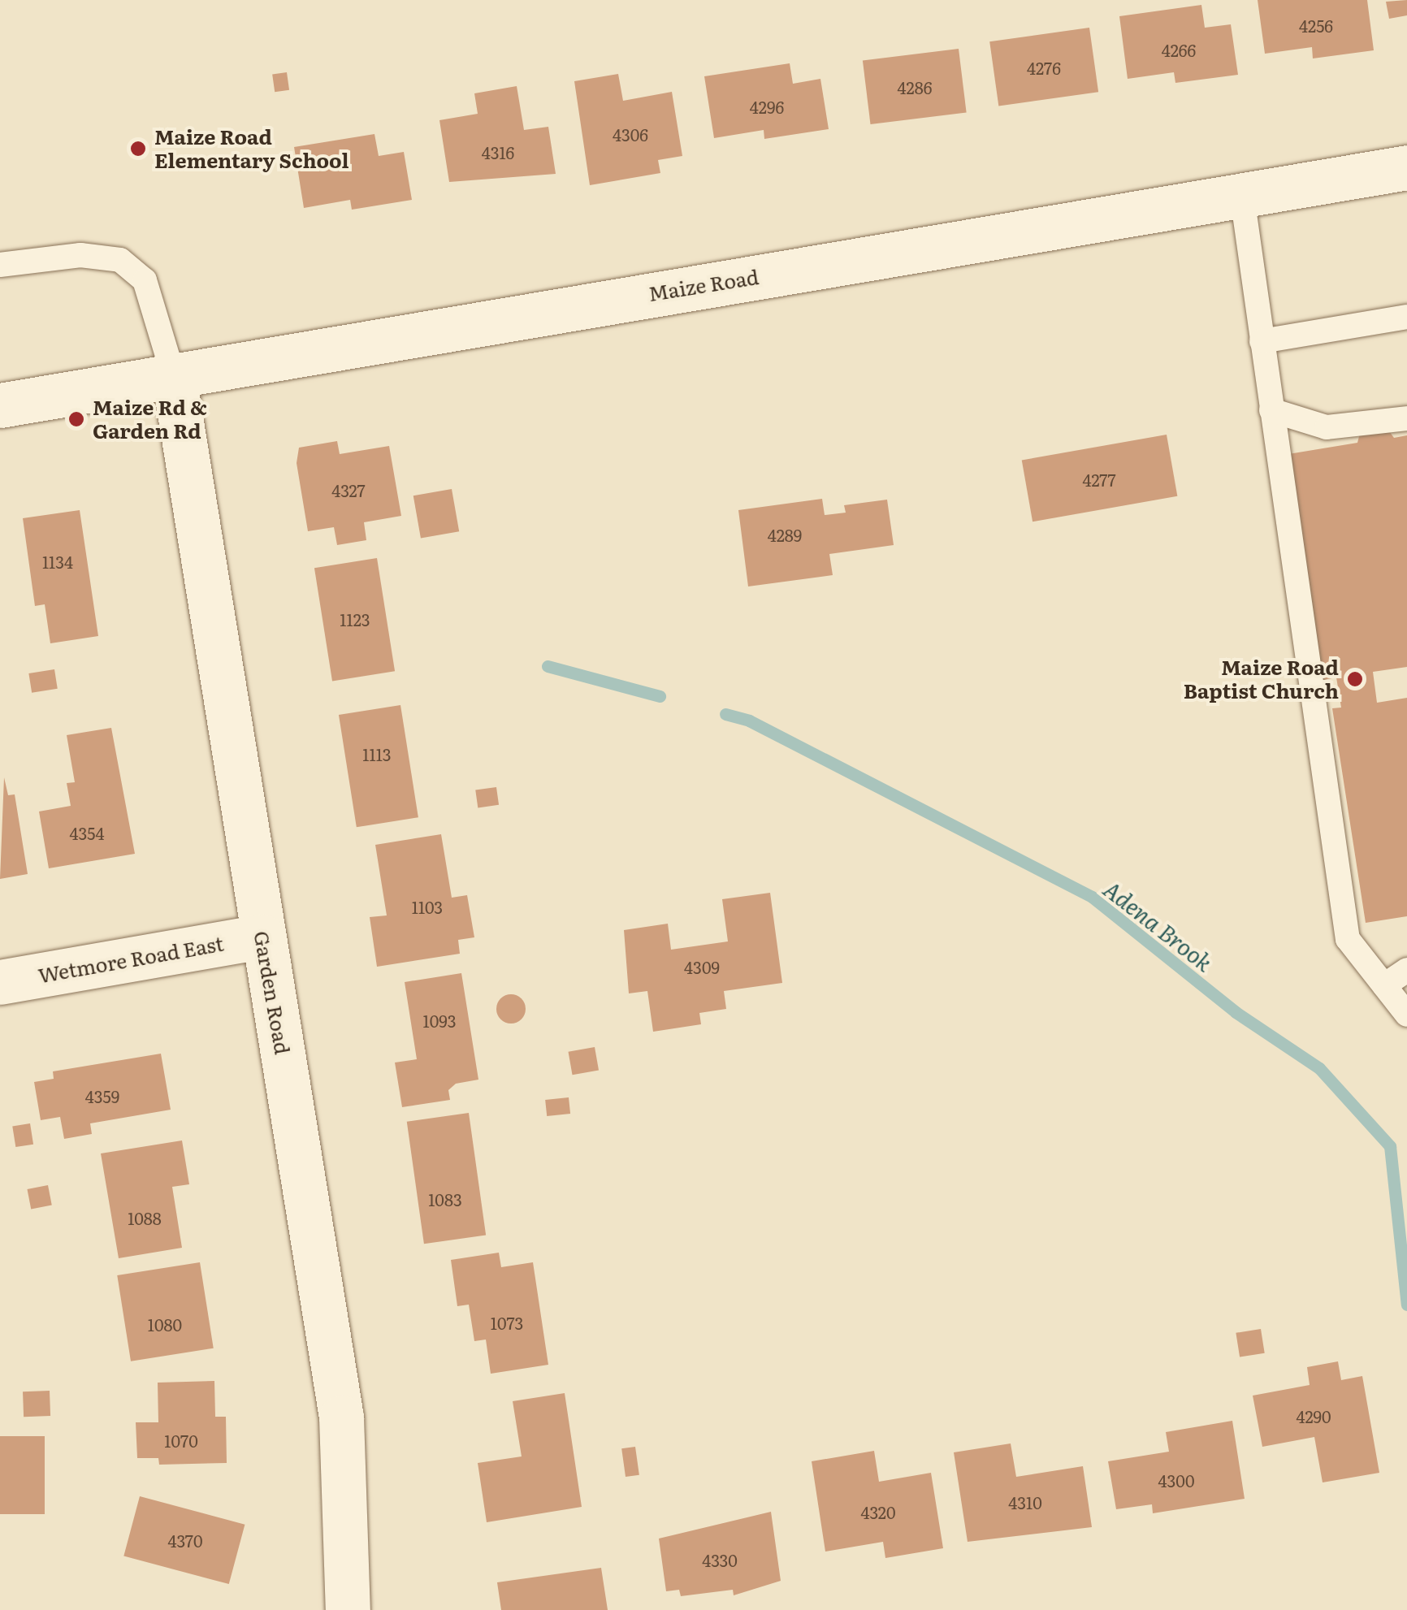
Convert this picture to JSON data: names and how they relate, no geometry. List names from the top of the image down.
{
  "streets": {
    "street": ["Maize Road", "Wetmore Road East", "Garden Road"]
  },
  "crossings": [
    ["Maize Road", "Garden Road"],
    ["Wetmore Road East", "Garden Road"]
  ],
  "water": ["Adena Brook"],
  "places": ["Maize Road Elementary School", "Maize Rd & Garden Rd", "Maize Road Baptist Church"],
  "house_numbers": [
    "4256",
    "4266",
    "4276",
    "4286",
    "4296",
    "4306",
    "4316",
    "4277",
    "4327",
    "4289",
    "1134",
    "1123",
    "1113",
    "4354",
    "1103",
    "4309",
    "1093",
    "4359",
    "1083",
    "1088",
    "1073",
    "1080",
    "4290",
    "1070",
    "4300",
    "4310",
    "4320",
    "4370",
    "4330"
  ]
}
